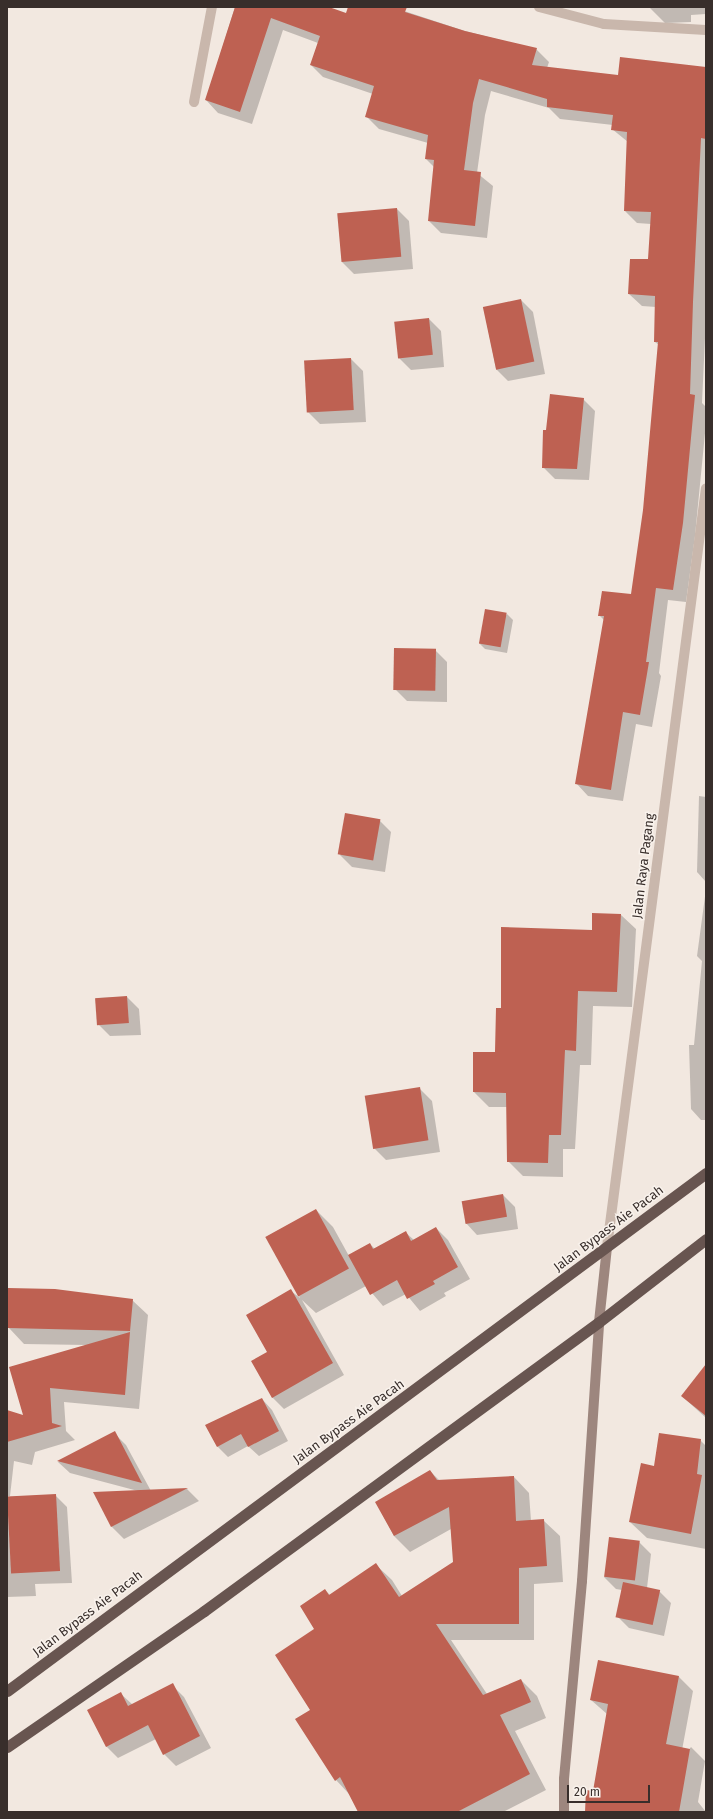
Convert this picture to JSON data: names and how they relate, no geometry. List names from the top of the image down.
{
  "streets": {
    "highway": ["Jalan Bypass Aie Pacah"],
    "street": ["Jalan Raya Pagang"]
  },
  "crossings": [
    ["Jalan Raya Pagang", "Jalan Bypass Aie Pacah"]
  ],
  "scale_bar": "20 m"
}
